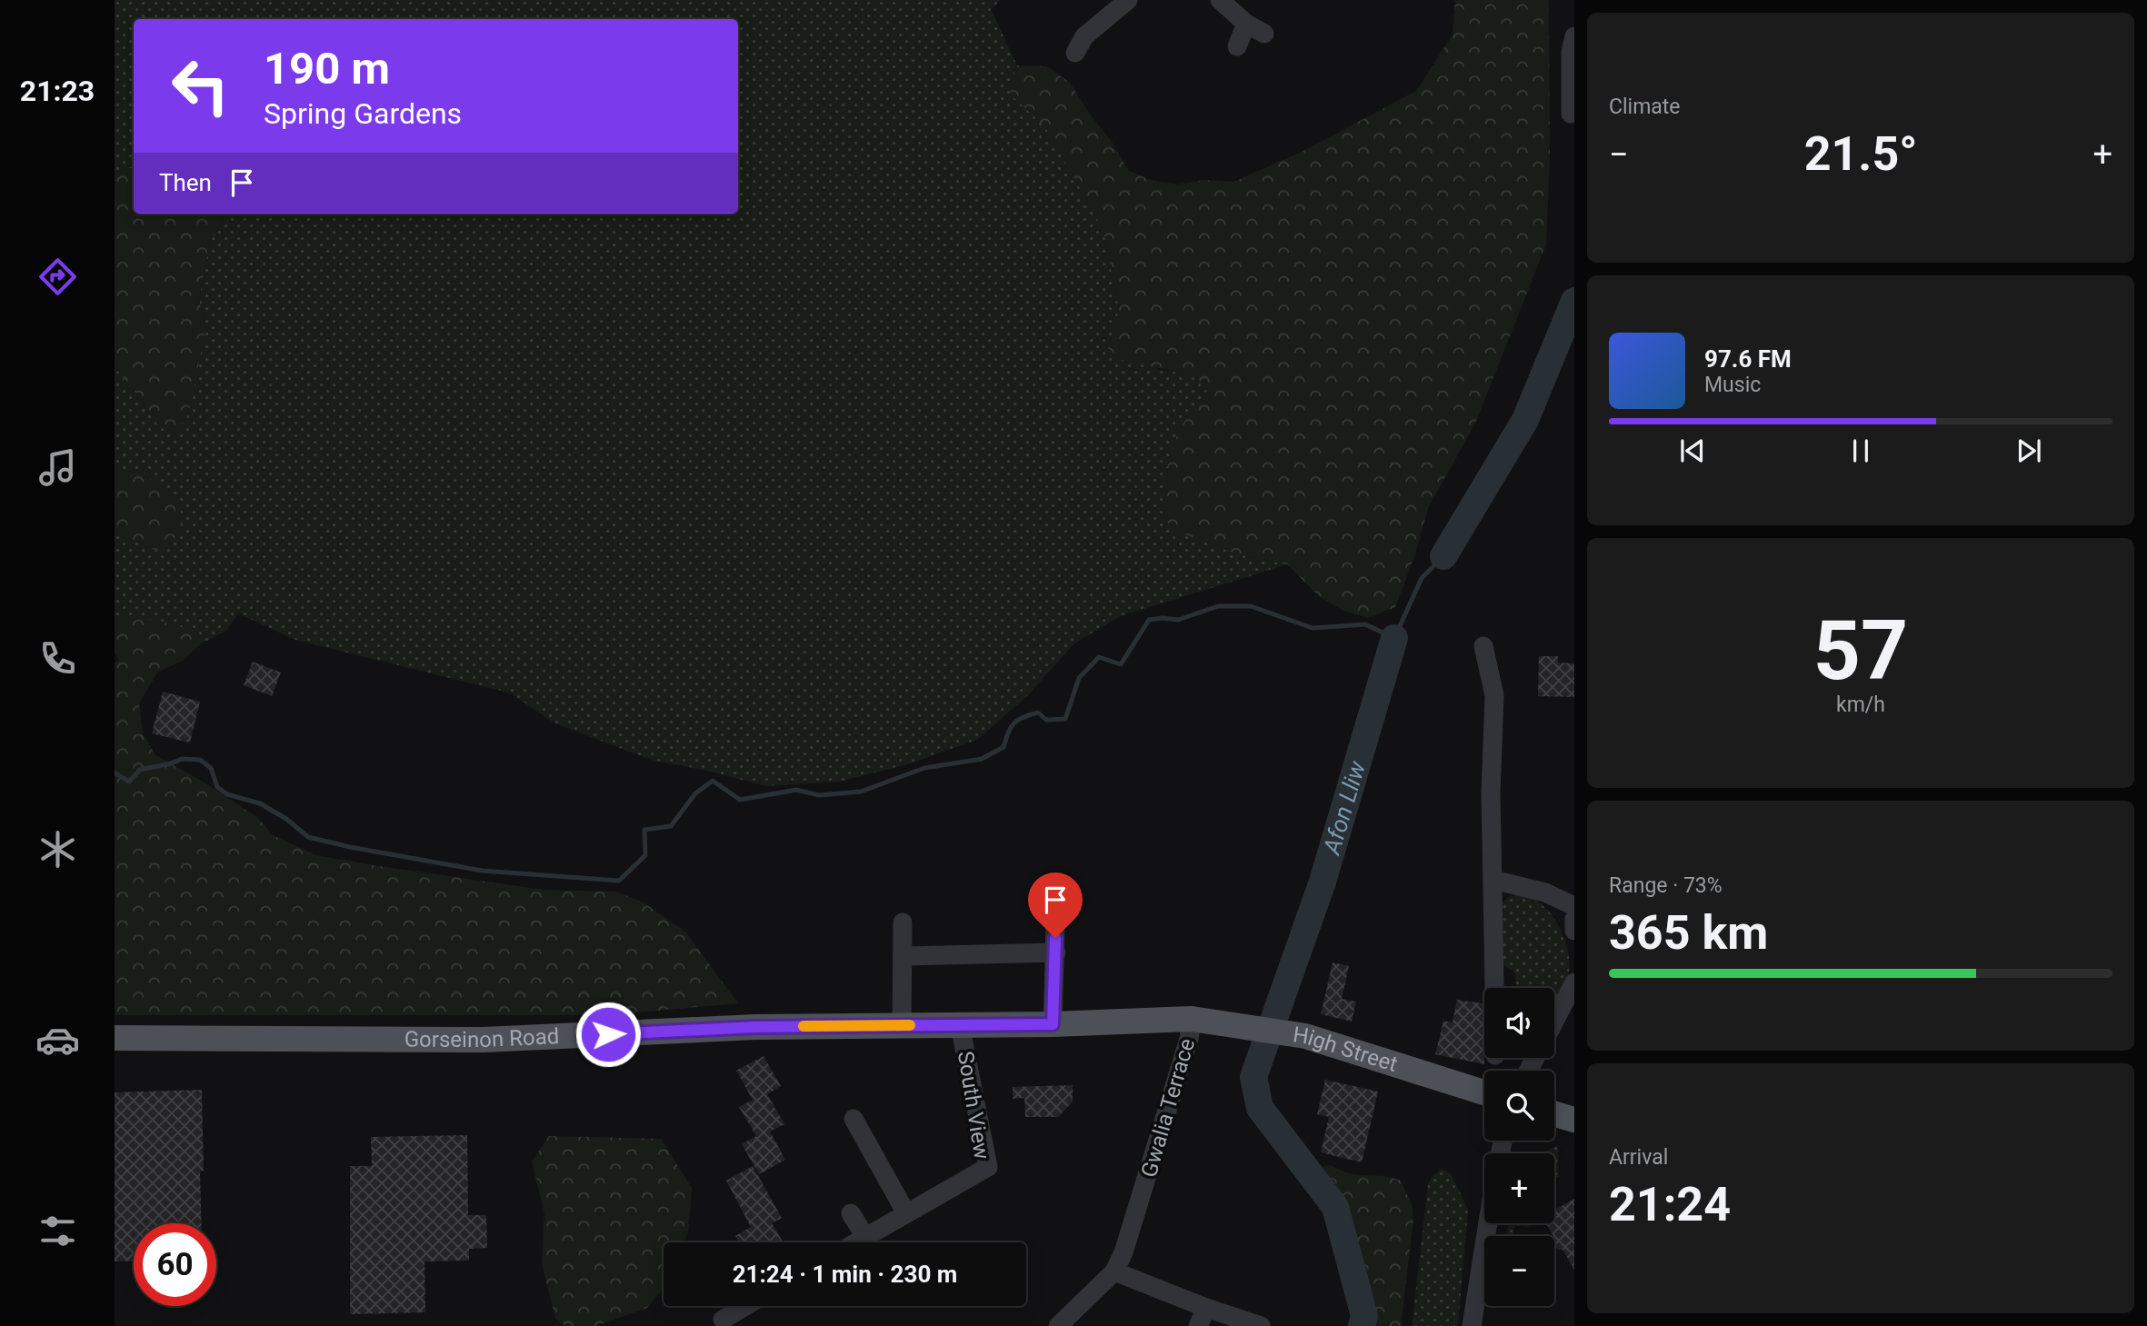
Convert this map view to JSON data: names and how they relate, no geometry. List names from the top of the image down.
{
  "streets": {
    "main road": ["Gorseinon Road", "High Street"],
    "street": ["South View", "Gwalia Terrace"]
  },
  "crossings": [
    ["Gorseinon Road", "High Street"],
    ["Gorseinon Road", "South View"],
    ["Gorseinon Road", "Gwalia Terrace"],
    ["High Street", "Gwalia Terrace"]
  ],
  "water": ["Afon Lliw"],
  "page": {
    "tabs": "21:23",
    "tile": [
      "Climate",
      ["57", "km/h"],
      ["Range · 73%", "365 km"],
      ["Arrival", "21:24"]
    ],
    "turn": ["190 m", "Spring Gardens"],
    "heat": ["−", "21.5°", "+"],
    "then": "Then",
    "song": ["97.6 FM", "Music"],
    "map_buttons": ["+", "−"],
    "limit": "60",
    "trip": "21:24 · 1 min · 230 m"
  }
}
